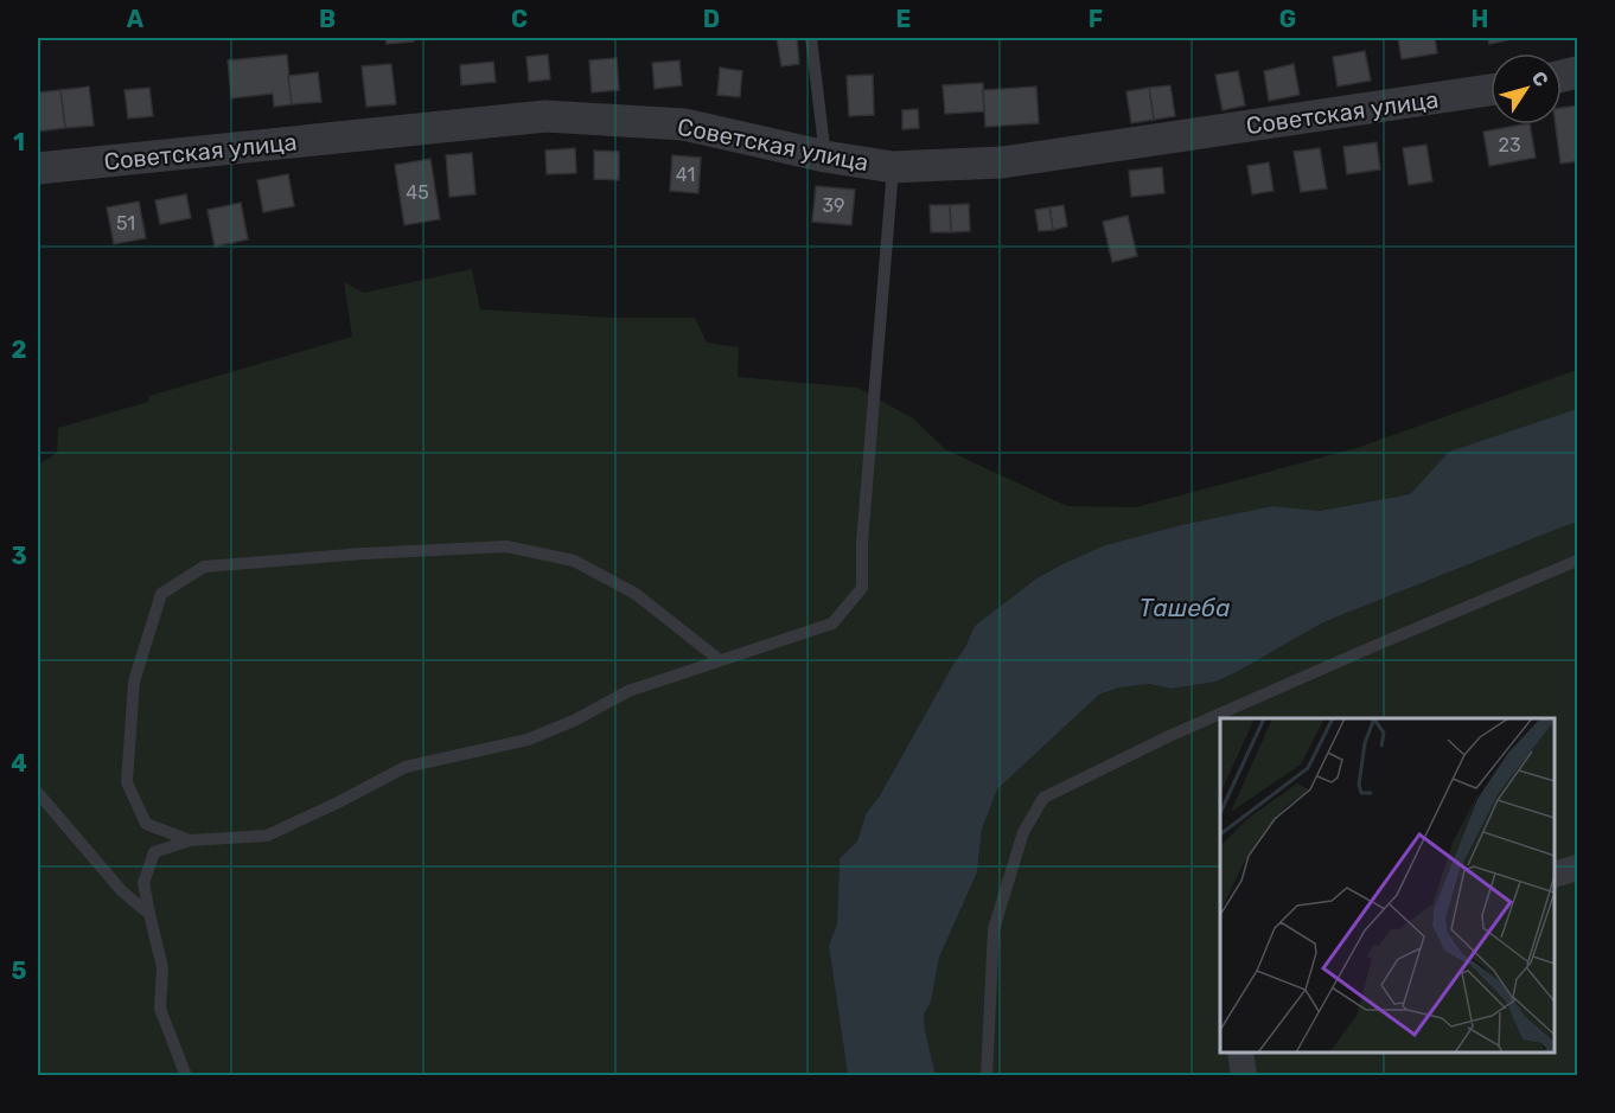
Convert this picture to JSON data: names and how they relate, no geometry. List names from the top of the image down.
{
  "streets": {
    "street": ["Советская улица"]
  },
  "water": ["Ташеба"],
  "house_numbers": [
    "23",
    "41",
    "45",
    "39",
    "51"
  ],
  "north": "top right",
  "grid": {
    "columns": [
      "A",
      "B",
      "C",
      "D",
      "E",
      "F",
      "G",
      "H"
    ],
    "rows": [
      "1",
      "2",
      "3",
      "4",
      "5"
    ]
  }
}
